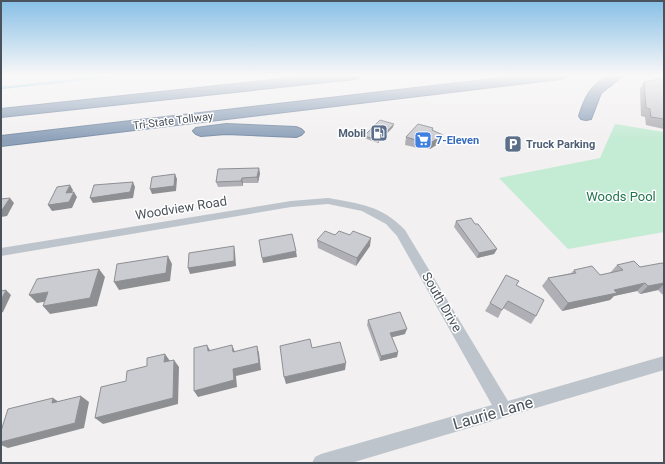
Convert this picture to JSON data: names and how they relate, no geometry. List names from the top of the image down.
{
  "streets": {
    "highway": ["Tri-State Tollway"],
    "street": ["Woodview Road", "South Drive", "Laurie Lane"]
  },
  "crossings": [
    ["Woodview Road", "South Drive"],
    ["South Drive", "Laurie Lane"]
  ],
  "parks": ["Woods Pool"],
  "places": {
    "fuel station": ["Mobil"],
    "supermarket": ["7-Eleven"],
    "parking": ["Truck Parking"]
  }
}
